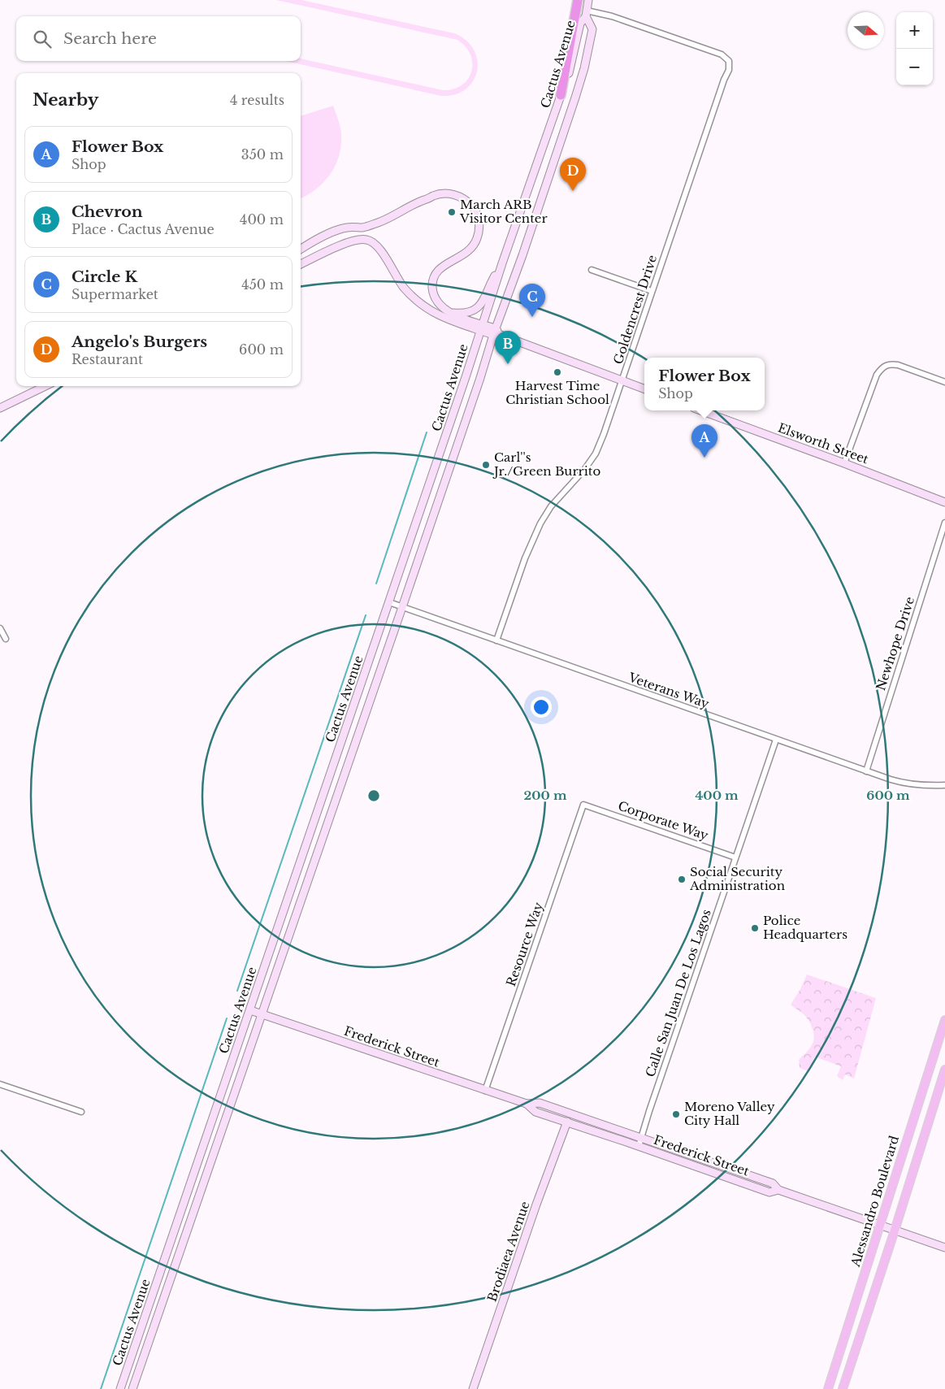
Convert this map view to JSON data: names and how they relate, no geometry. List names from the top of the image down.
{
  "streets": {
    "main road": [
      "Cactus Avenue",
      "Elsworth Street",
      "Frederick Street",
      "Alessandro Boulevard",
      "Brodiaea Avenue"
    ],
    "street": [
      "Goldencrest Drive",
      "Newhope Drive",
      "Veterans Way",
      "Corporate Way",
      "Resource Way",
      "Calle San Juan De Los Lagos"
    ]
  },
  "crossings": [
    ["Cactus Avenue", "Goldencrest Drive"],
    ["Cactus Avenue", "Veterans Way"],
    ["Cactus Avenue", "Frederick Street"],
    ["Goldencrest Drive", "Veterans Way"],
    ["Newhope Drive", "Veterans Way"],
    ["Veterans Way", "Calle San Juan De Los Lagos"],
    ["Corporate Way", "Resource Way"],
    ["Corporate Way", "Calle San Juan De Los Lagos"],
    ["Resource Way", "Frederick Street"],
    ["Calle San Juan De Los Lagos", "Frederick Street"],
    ["Frederick Street", "Alessandro Boulevard"],
    ["Frederick Street", "Brodiaea Avenue"]
  ],
  "places": [
    "March ARB Visitor Center",
    "Harvest Time Christian School",
    "Carl''s Jr./Green Burrito",
    "Social Security Administration",
    "Police Headquarters",
    "Moreno Valley City Hall"
  ],
  "north": "right",
  "page": {
    "map_buttons": ["+", "−"],
    "search": "Search here",
    "heading": ["Nearby", "4 results"],
    "list": [
      {
        "mark": "A",
        "name": "Flower Box",
        "note": "Shop",
        "value": "350 m"
      },
      {
        "mark": "B",
        "name": "Chevron",
        "note": "Place · Cactus Avenue",
        "value": "400 m"
      },
      {
        "mark": "C",
        "name": "Circle K",
        "note": "Supermarket",
        "value": "450 m"
      },
      {
        "mark": "D",
        "name": "Angelo's Burgers",
        "note": "Restaurant",
        "value": "600 m"
      }
    ],
    "pins": [
      "D",
      "C",
      "B",
      "A"
    ],
    "popup": ["Flower Box", "Shop"]
  },
  "rings": ["200 m", "400 m", "600 m"]
}
